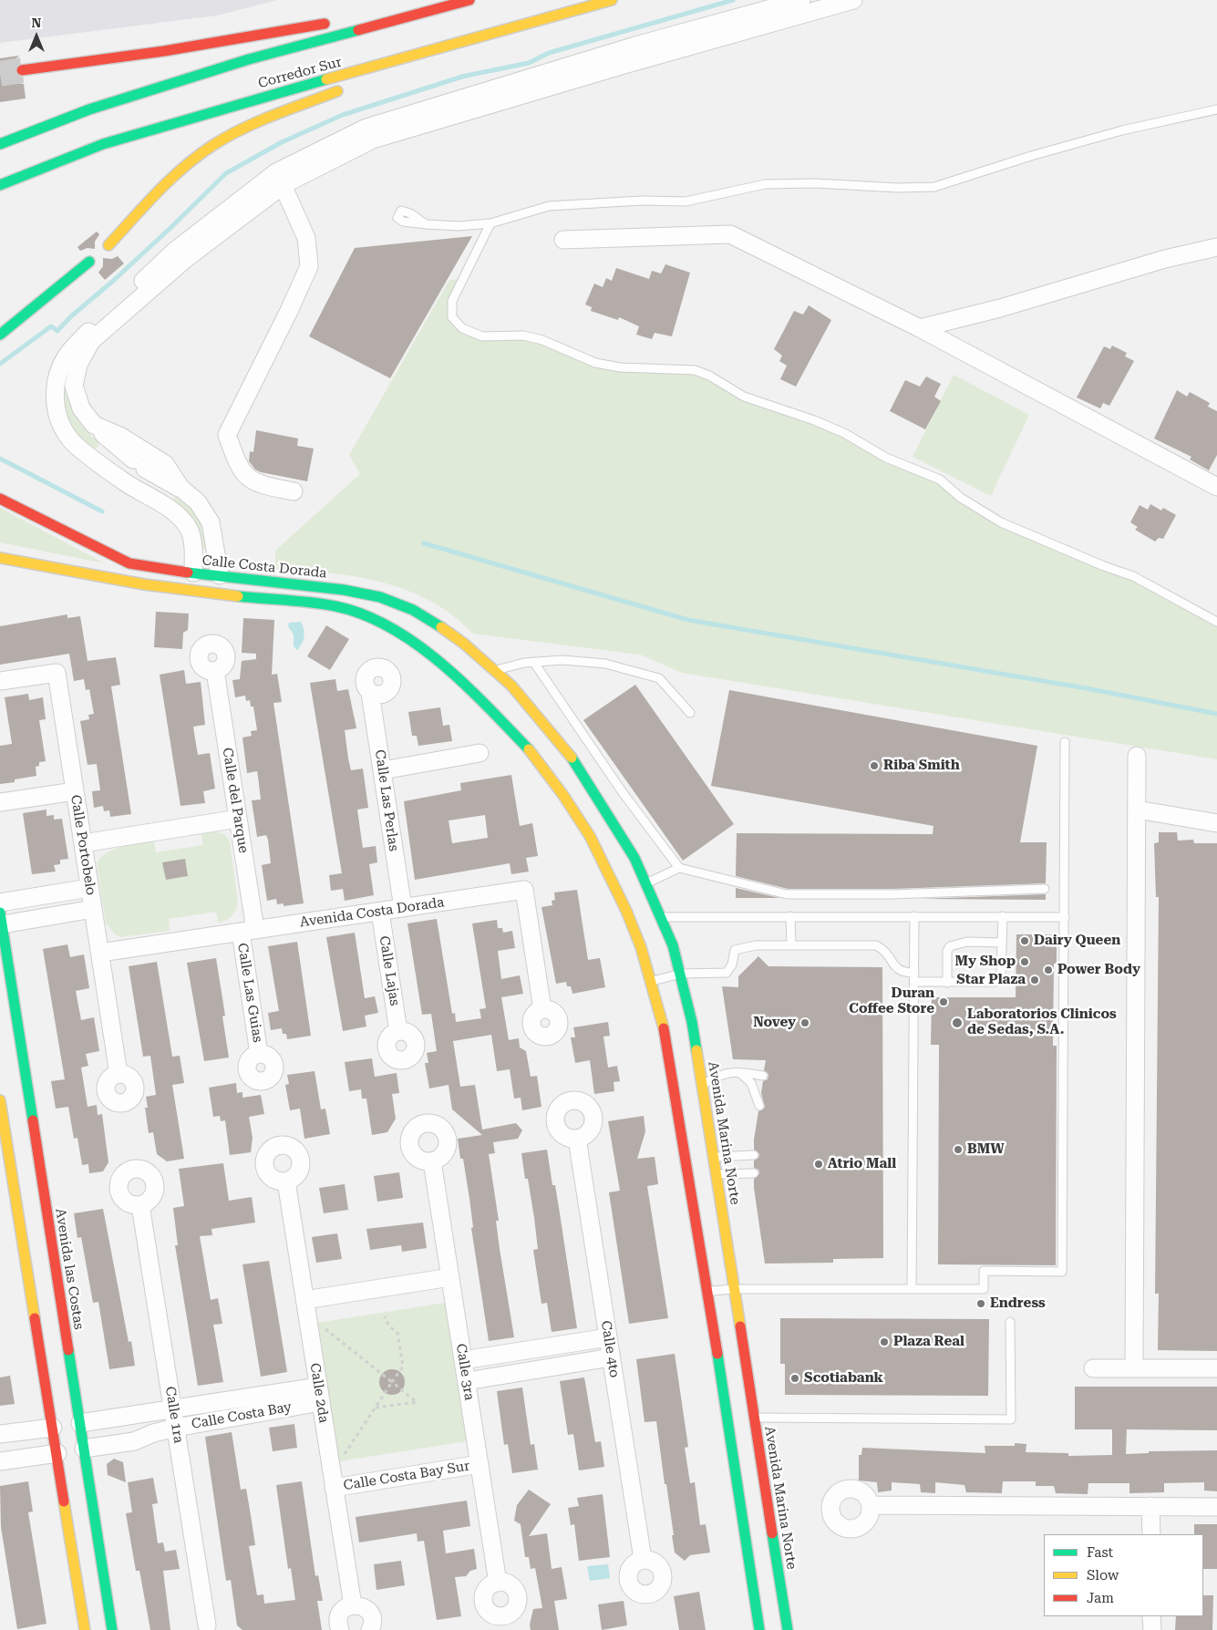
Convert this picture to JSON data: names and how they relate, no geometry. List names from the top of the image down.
{
  "streets": {
    "main road": [
      "Corredor Sur",
      "Calle Costa Dorada",
      "Avenida Marina Norte",
      "Avenida las Costas"
    ],
    "street": [
      "Calle del Parque",
      "Calle Las Perlas",
      "Calle Portobelo",
      "Avenida Costa Dorada",
      "Calle Lajas",
      "Calle Las Guias",
      "Calle 4to",
      "Calle 3ra",
      "Calle 2da",
      "Calle 1ra",
      "Calle Costa Bay",
      "Calle Costa Bay Sur"
    ]
  },
  "crossings": [
    ["Calle Costa Dorada", "Avenida Marina Norte"],
    ["Calle del Parque", "Avenida Costa Dorada"],
    ["Calle del Parque", "Calle Las Guias"],
    ["Calle Las Perlas", "Avenida Costa Dorada"],
    ["Calle Portobelo", "Avenida Costa Dorada"],
    ["Avenida Costa Dorada", "Calle Lajas"],
    ["Avenida Costa Dorada", "Calle Las Guias"],
    ["Avenida las Costas", "Calle Costa Bay"],
    ["Calle 3ra", "Calle Costa Bay Sur"],
    ["Calle 2da", "Calle Costa Bay"],
    ["Calle 2da", "Calle Costa Bay Sur"],
    ["Calle 1ra", "Calle Costa Bay"]
  ],
  "places": [
    "Riba Smith",
    "Dairy Queen",
    "My Shop",
    "Power Body",
    "Star Plaza",
    "Duran Coffee Store",
    "Novey",
    "Laboratorios Clinicos de Sedas, S.A.",
    "BMW",
    "Atrio Mall",
    "Endress",
    "Plaza Real",
    "Scotiabank"
  ],
  "legend": ["Fast", "Slow", "Jam"],
  "north": "top"
}
